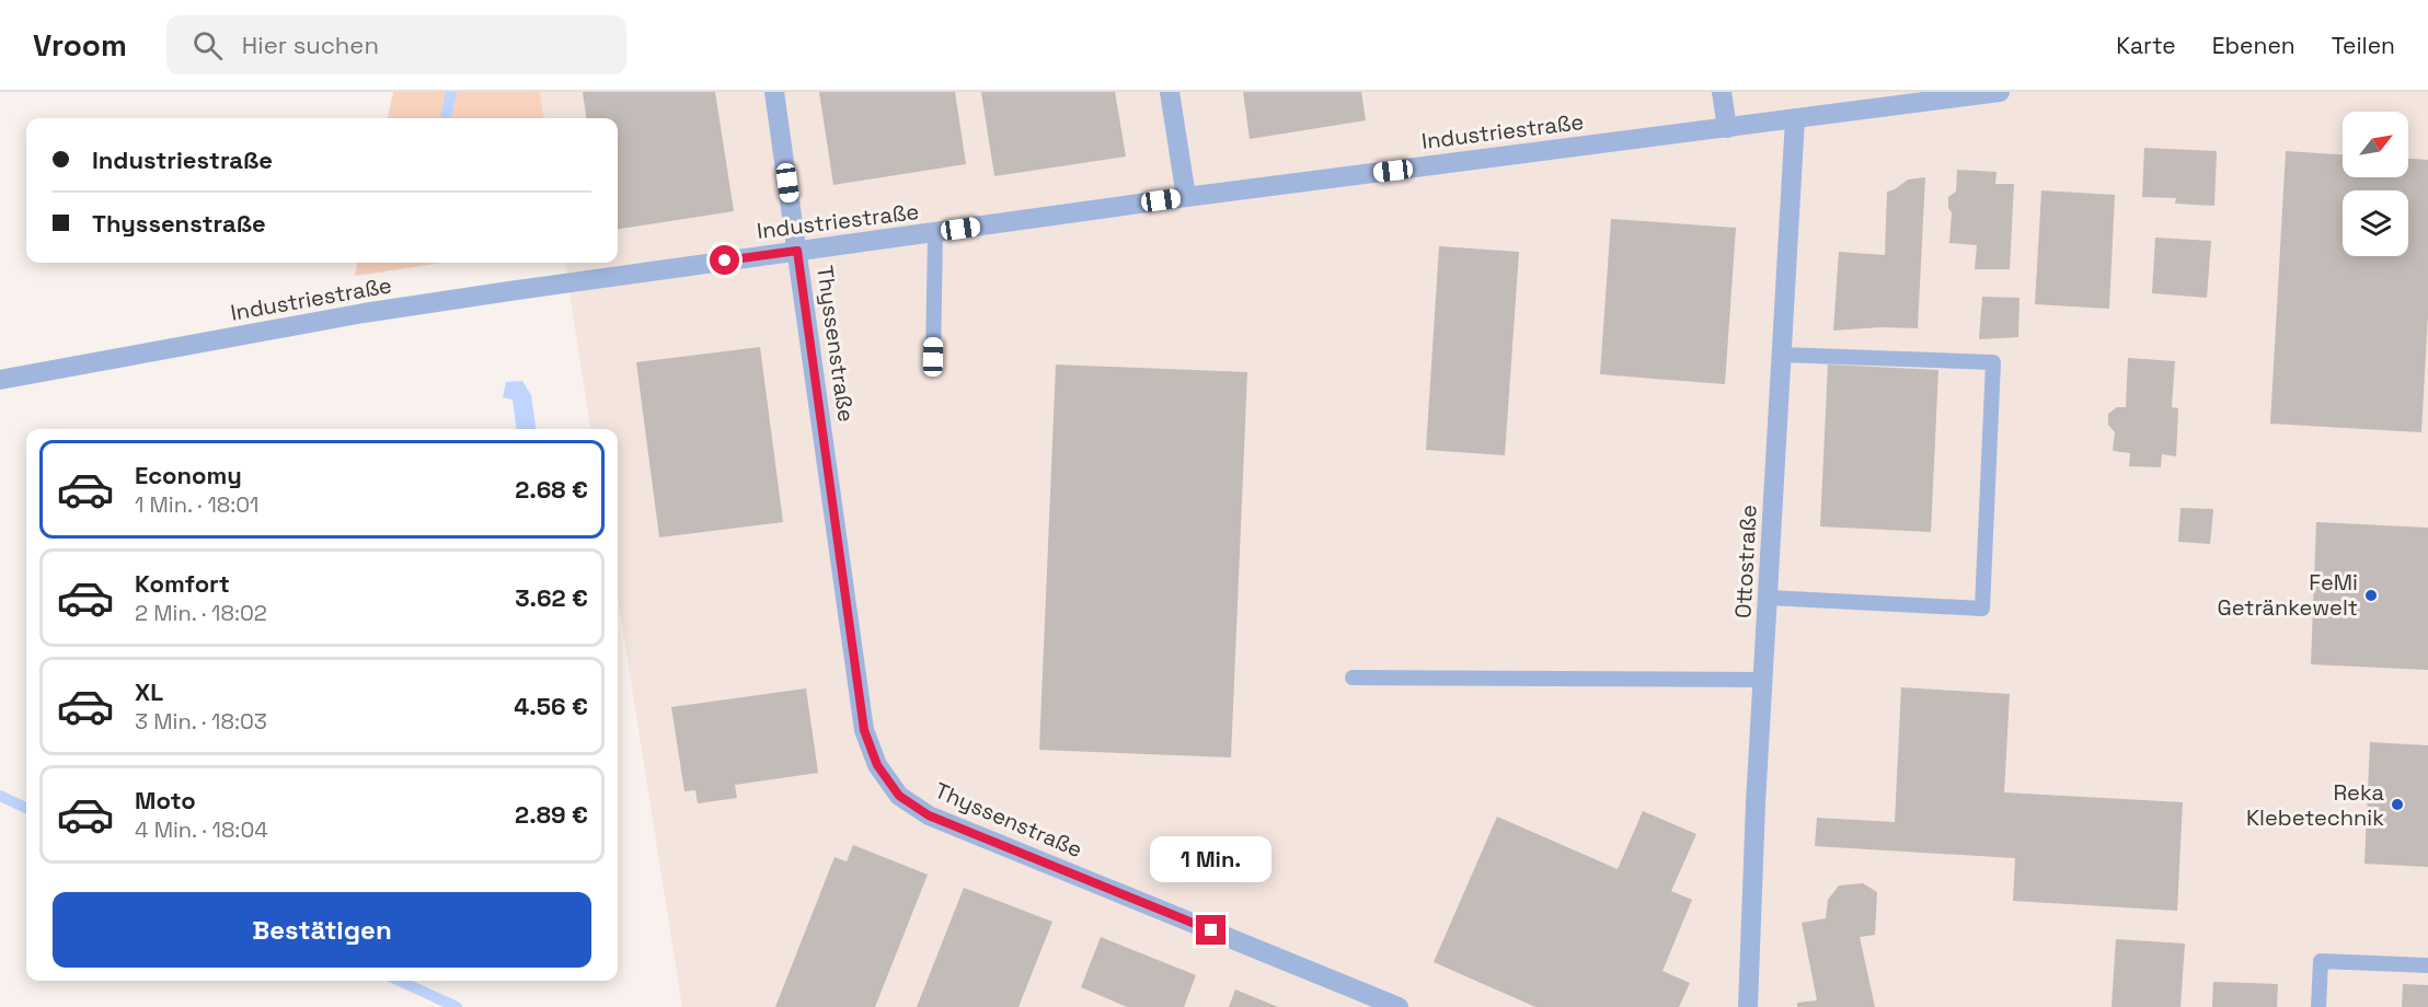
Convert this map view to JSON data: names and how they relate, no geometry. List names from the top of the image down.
{
  "streets": {
    "street": ["Industriestraße", "Thyssenstraße", "Ottostraße"]
  },
  "crossings": [
    ["Industriestraße", "Thyssenstraße"],
    ["Industriestraße", "Ottostraße"]
  ],
  "places": ["FeMi Getränkewelt", "Reka Klebetechnik"],
  "north": "top right",
  "page": {
    "header": "Vroom",
    "search": "Hier suchen",
    "nav": ["Karte", "Ebenen", "Teilen"],
    "banner": ["Industriestraße", "Thyssenstraße"],
    "list": [
      {
        "name": "Economy",
        "note": "1 Min. · 18:01",
        "value": "2.68 €"
      },
      {
        "name": "Komfort",
        "note": "2 Min. · 18:02",
        "value": "3.62 €"
      },
      {
        "name": "XL",
        "note": "3 Min. · 18:03",
        "value": "4.56 €"
      },
      {
        "name": "Moto",
        "note": "4 Min. · 18:04",
        "value": "2.89 €"
      }
    ],
    "bubble": "1 Min.",
    "buttons": "Bestätigen"
  }
}
